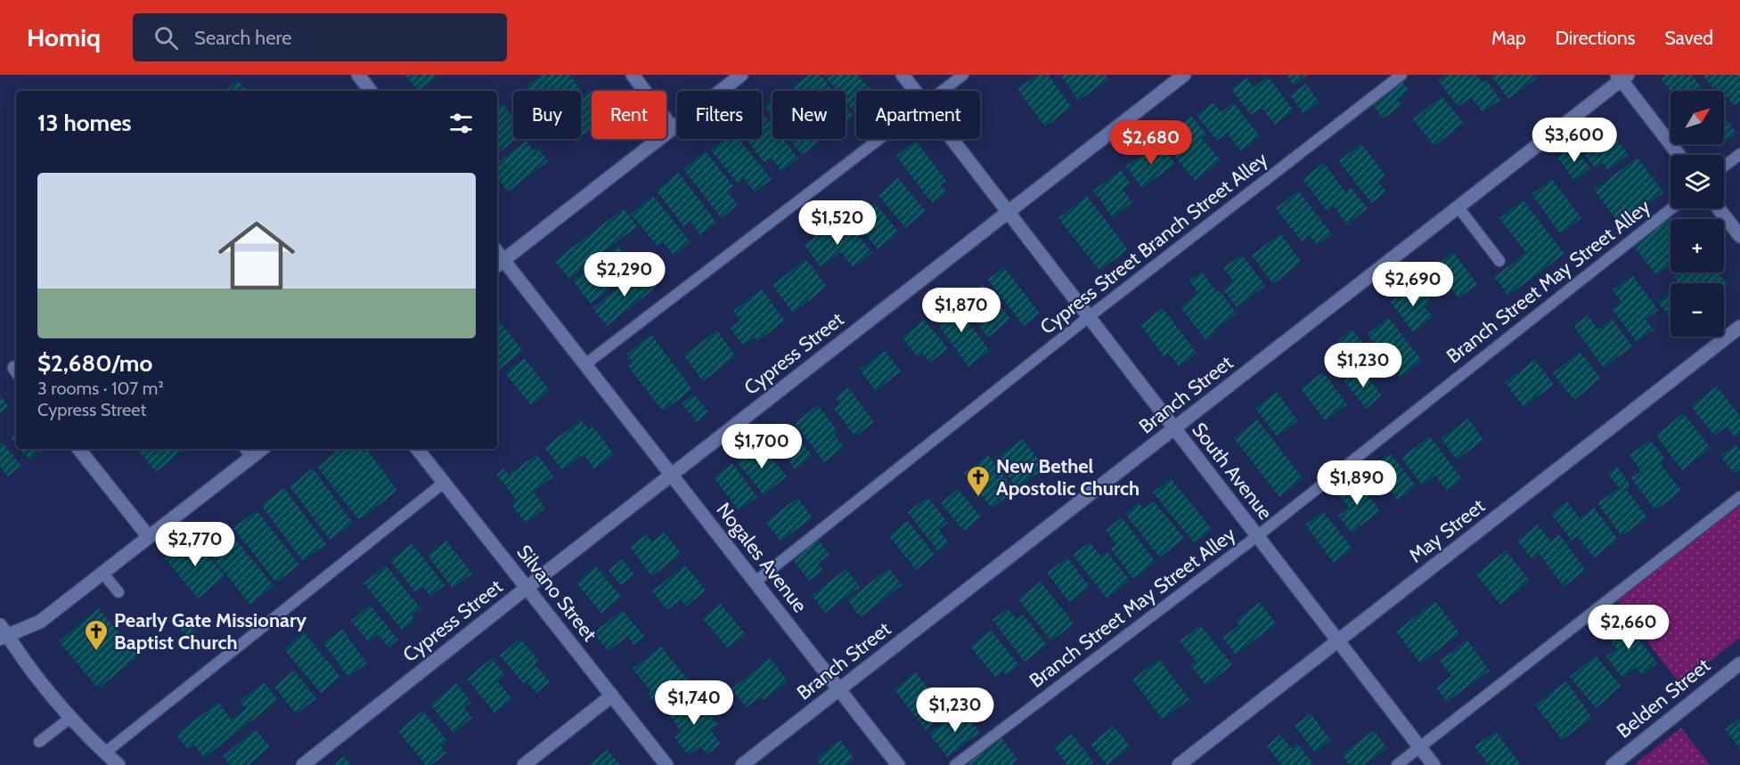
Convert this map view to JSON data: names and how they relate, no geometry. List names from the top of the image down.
{
  "streets": {
    "street": [
      "Cypress Street",
      "Branch Street",
      "South Avenue",
      "May Street",
      "Nogales Avenue",
      "Silvano Street",
      "Belden Street"
    ],
    "lane": ["Cypress Street Branch Street Alley", "Branch Street May Street Alley"]
  },
  "crossings": [
    ["Cypress Street Branch Street Alley", "South Avenue"],
    ["Cypress Street Branch Street Alley", "Nogales Avenue"],
    ["Branch Street May Street Alley", "South Avenue"],
    ["Cypress Street", "South Avenue"],
    ["Cypress Street", "Nogales Avenue"],
    ["Cypress Street", "Silvano Street"],
    ["Branch Street", "South Avenue"],
    ["Branch Street", "Nogales Avenue"],
    ["South Avenue", "May Street"]
  ],
  "places": {
    "church": ["New Bethel Apostolic Church", "Pearly Gate Missionary Baptist Church"]
  },
  "north": "top right",
  "page": {
    "header": "Homiq",
    "search": "Search here",
    "nav": ["Map", "Directions", "Saved"],
    "map_buttons": ["+", "−"],
    "chip": [
      "Buy",
      "Rent",
      "Filters",
      "New",
      "Apartment"
    ],
    "heading": "13 homes",
    "price": [
      "$3,600",
      "$2,680",
      "$1,520",
      "$2,290",
      "$2,690",
      "$1,870",
      "$1,230",
      "$1,700",
      "$1,890",
      "$2,770",
      "$2,660",
      "$1,740",
      "$1,230"
    ],
    "list": [
      {
        "name": "$2,680/mo",
        "note": "3 rooms · 107 m² · Cypress Street"
      }
    ]
  }
}
